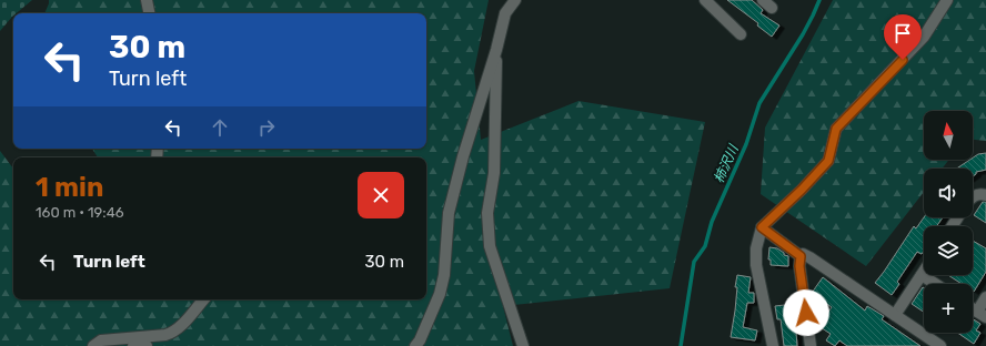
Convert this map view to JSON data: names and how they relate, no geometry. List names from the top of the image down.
{
  "water": ["柿沢川"],
  "north": "top",
  "page": {
    "turn": ["30 m", "Turn left"],
    "map_buttons": "+",
    "heading": ["1 min", "160 m · 19:46"],
    "list": [
      {
        "name": "Turn left",
        "value": "30 m"
      }
    ]
  }
}
